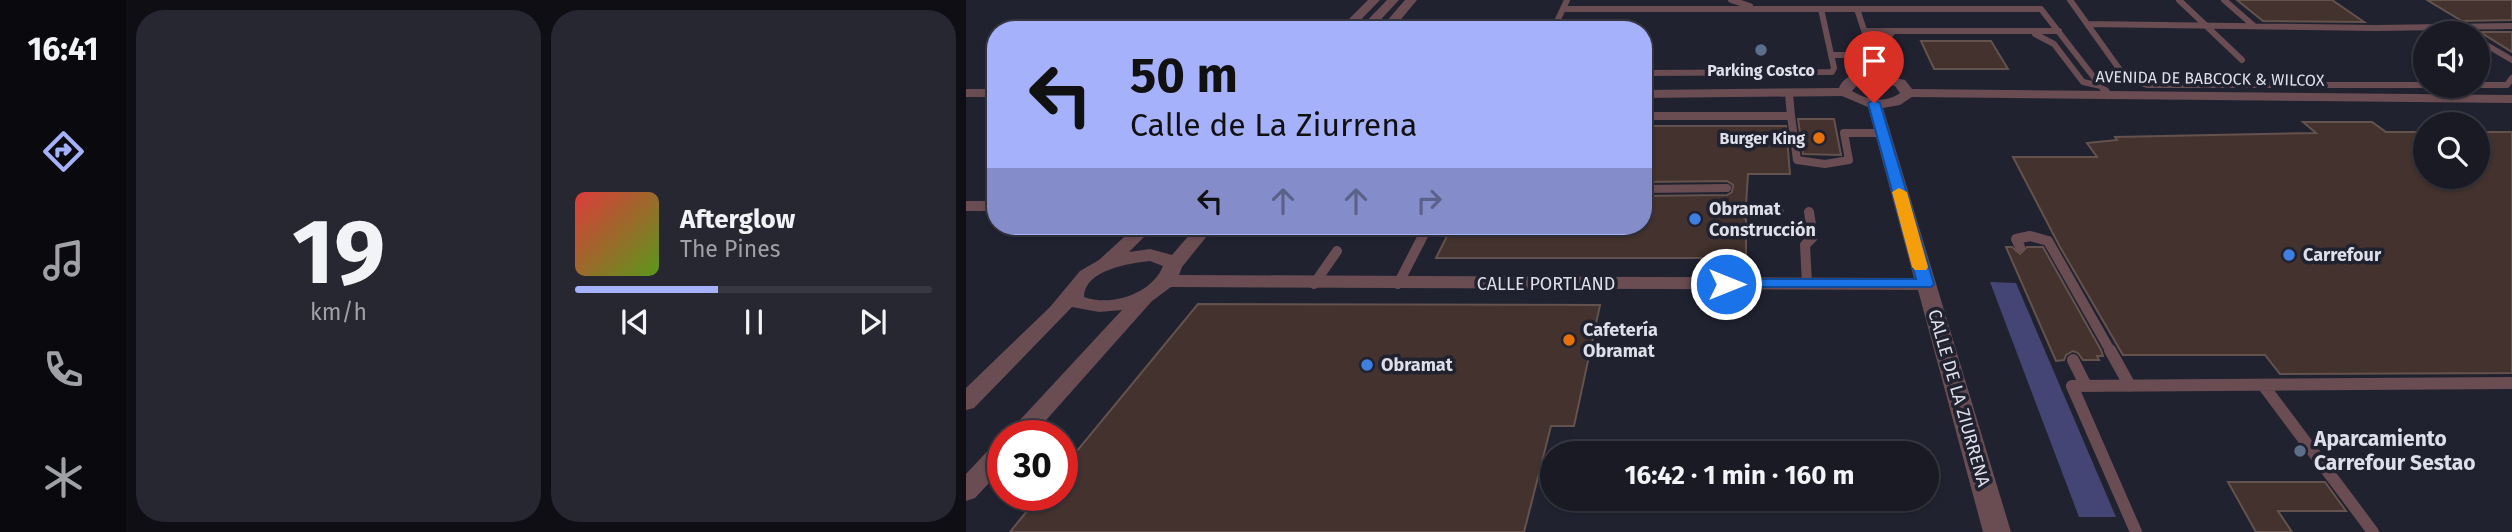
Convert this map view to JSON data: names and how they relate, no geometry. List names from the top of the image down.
{
  "streets": {
    "street": ["AVENIDA DE BABCOCK & WILCOX", "CALLE PORTLAND", "CALLE DE LA ZIURRENA"]
  },
  "crossings": [
    ["CALLE PORTLAND", "CALLE DE LA ZIURRENA"]
  ],
  "places": [
    "Parking Costco",
    "Burger King",
    "Obramat Construcción",
    "Carrefour",
    "Cafetería Obramat",
    "Obramat",
    "Aparcamiento Carrefour Sestao"
  ],
  "page": {
    "tabs": "16:41",
    "tile": ["19", "km/h"],
    "turn": ["50 m", "Calle de La Ziurrena"],
    "song": ["Afterglow", "The Pines"],
    "limit": "30",
    "trip": "16:42 · 1 min · 160 m"
  }
}
